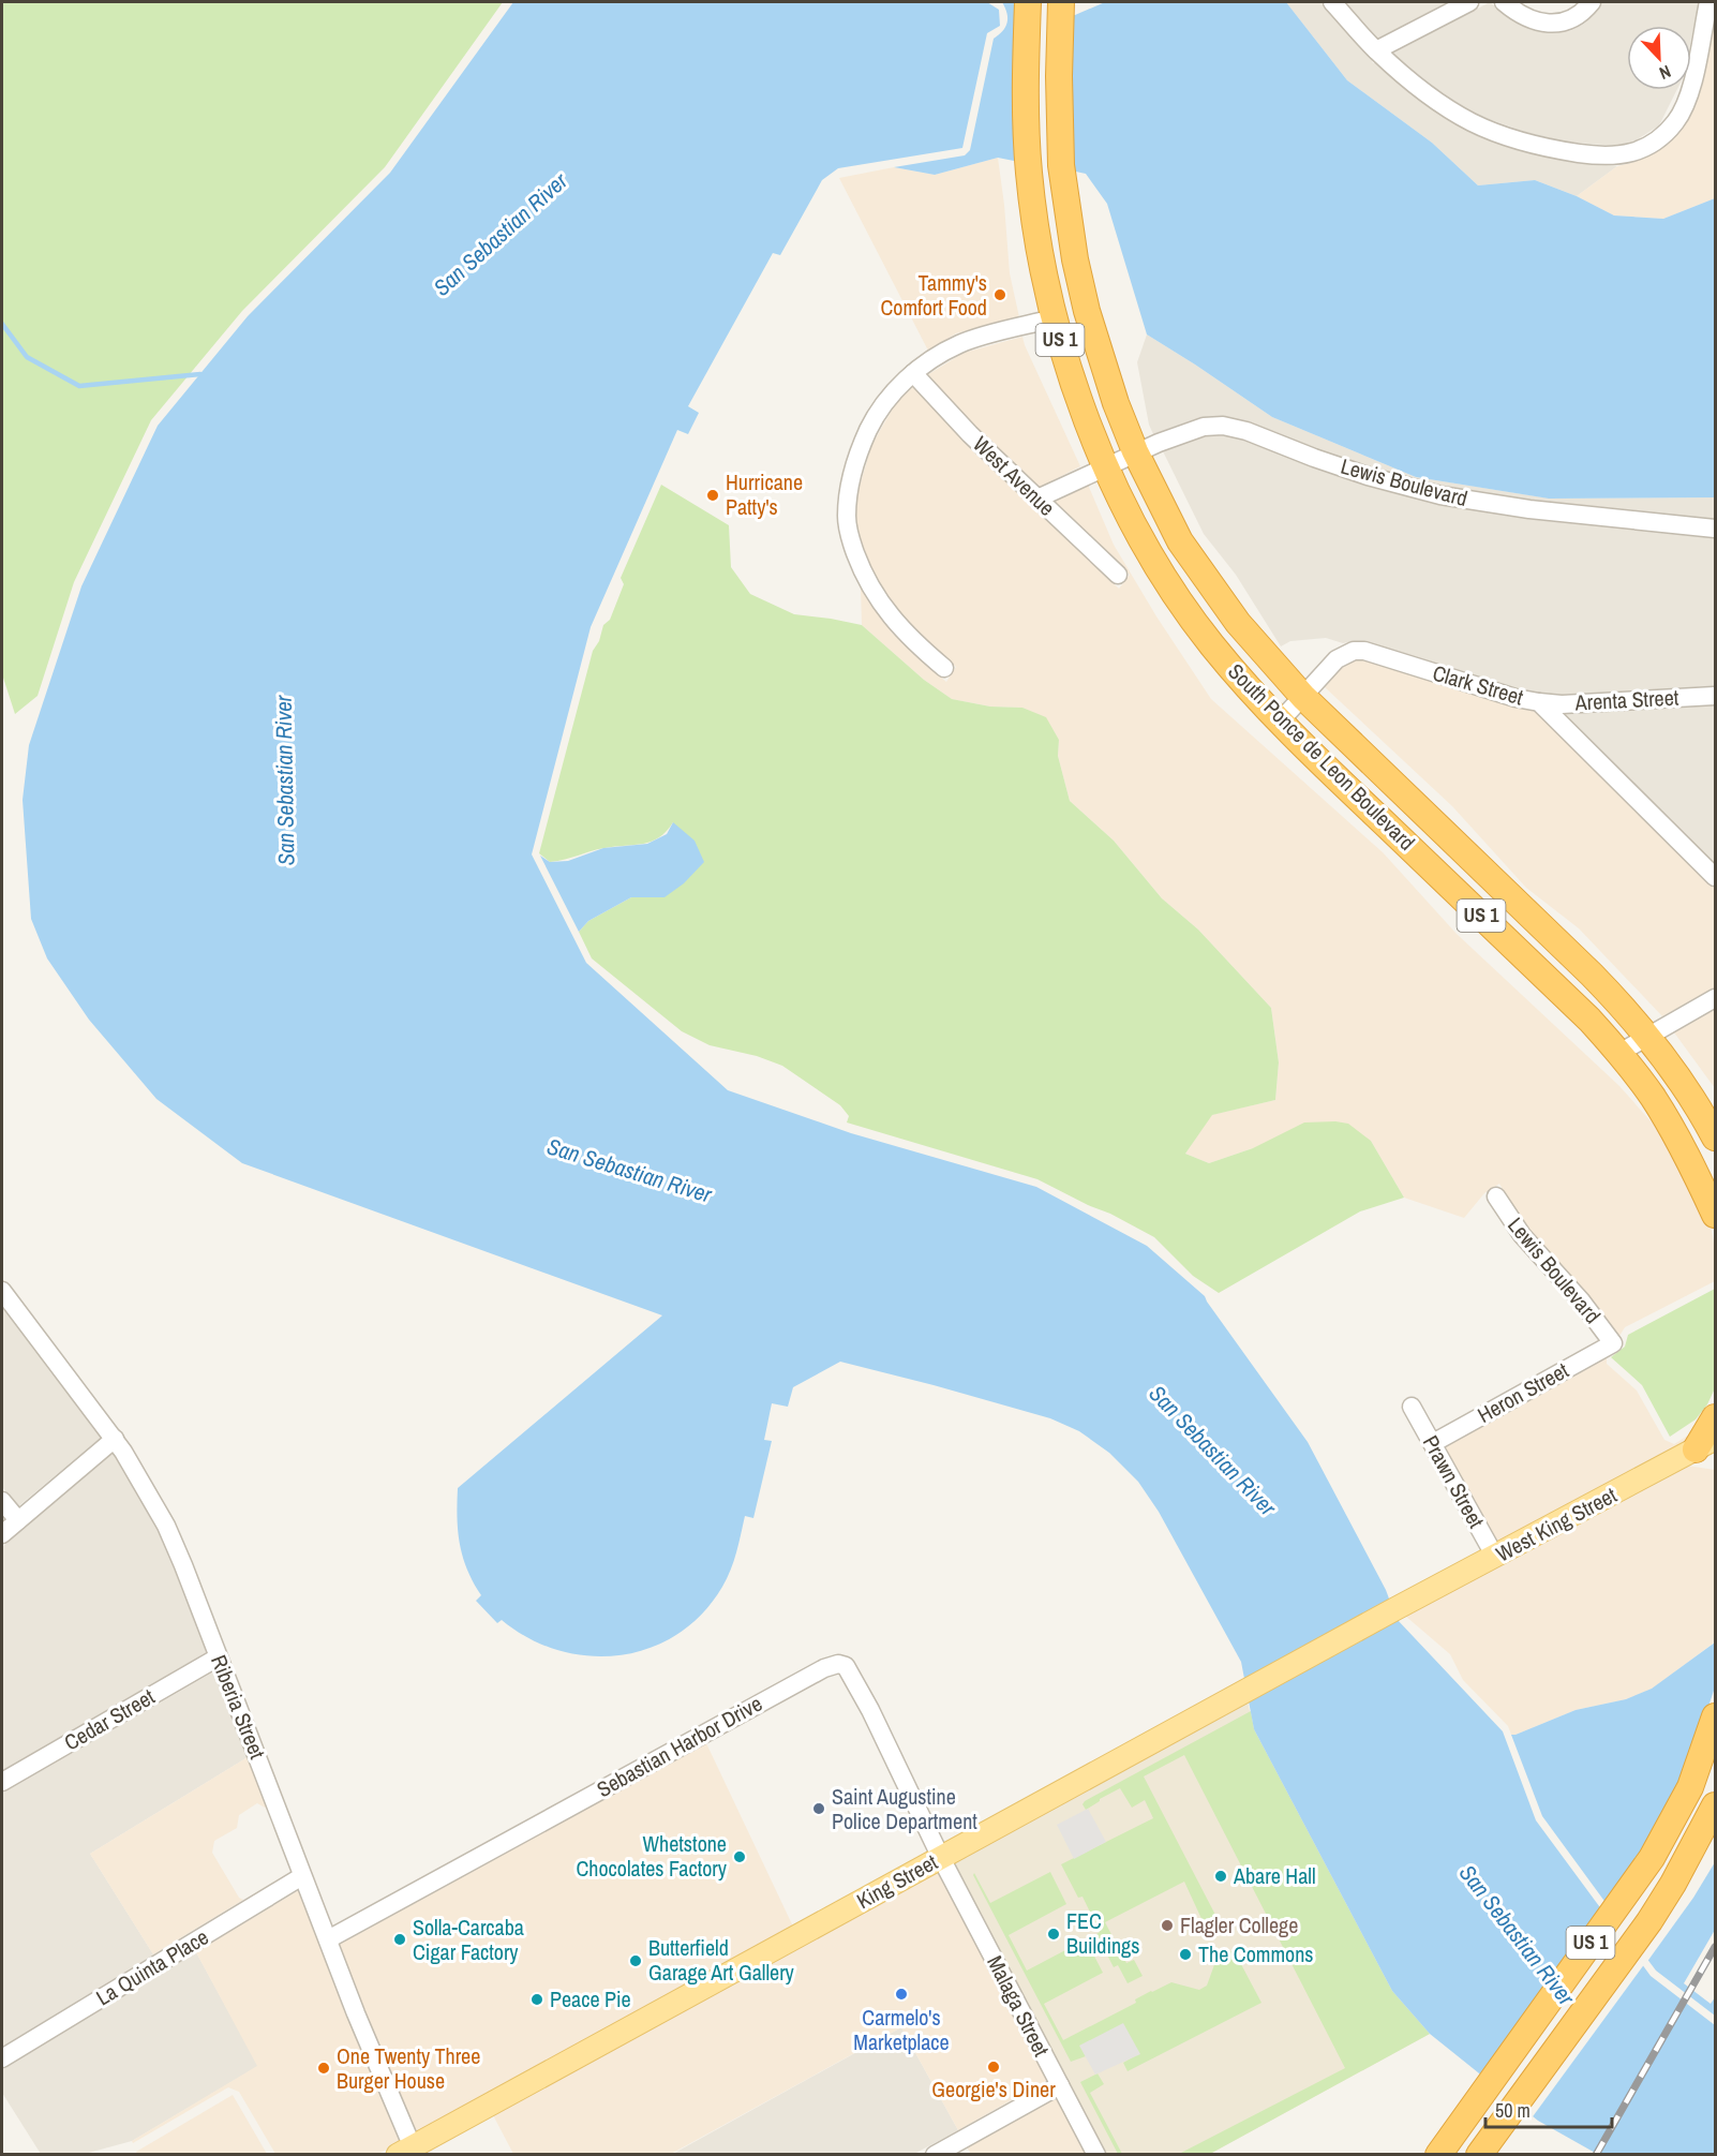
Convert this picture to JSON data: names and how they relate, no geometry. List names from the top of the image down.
{
  "streets": {
    "highway": ["US 1", "South Ponce de Leon Boulevard"],
    "main road": ["West King Street", "King Street"],
    "street": [
      "West Avenue",
      "Lewis Boulevard",
      "Clark Street",
      "Arenta Street",
      "Heron Street",
      "Prawn Street",
      "Riberia Street",
      "Cedar Street",
      "Sebastian Harbor Drive",
      "La Quinta Place",
      "Malaga Street"
    ]
  },
  "crossings": [
    ["West Avenue", "Lewis Boulevard"],
    ["Lewis Boulevard", "South Ponce de Leon Boulevard"],
    ["Lewis Boulevard", "Heron Street"],
    ["Clark Street", "Arenta Street"],
    ["Clark Street", "South Ponce de Leon Boulevard"],
    ["Heron Street", "Prawn Street"],
    ["Prawn Street", "West King Street"],
    ["West King Street", "King Street"],
    ["Riberia Street", "Cedar Street"],
    ["Riberia Street", "Sebastian Harbor Drive"],
    ["Riberia Street", "King Street"],
    ["Riberia Street", "La Quinta Place"],
    ["Sebastian Harbor Drive", "King Street"],
    ["Sebastian Harbor Drive", "Malaga Street"],
    ["King Street", "Malaga Street"]
  ],
  "water": ["San Sebastian River"],
  "places": [
    "Tammy's Comfort Food",
    "Hurricane Patty's",
    "Saint Augustine Police Department",
    "Whetstone Chocolates Factory",
    "Abare Hall",
    "Flagler College",
    "FEC Buildings",
    "Solla-Carcaba Cigar Factory",
    "The Commons",
    "Butterfield Garage Art Gallery",
    "Carmelo's Marketplace",
    "Peace Pie",
    "Georgie's Diner",
    "One Twenty Three Burger House"
  ],
  "scale_bar": "50 m",
  "north": "bottom right"
}
